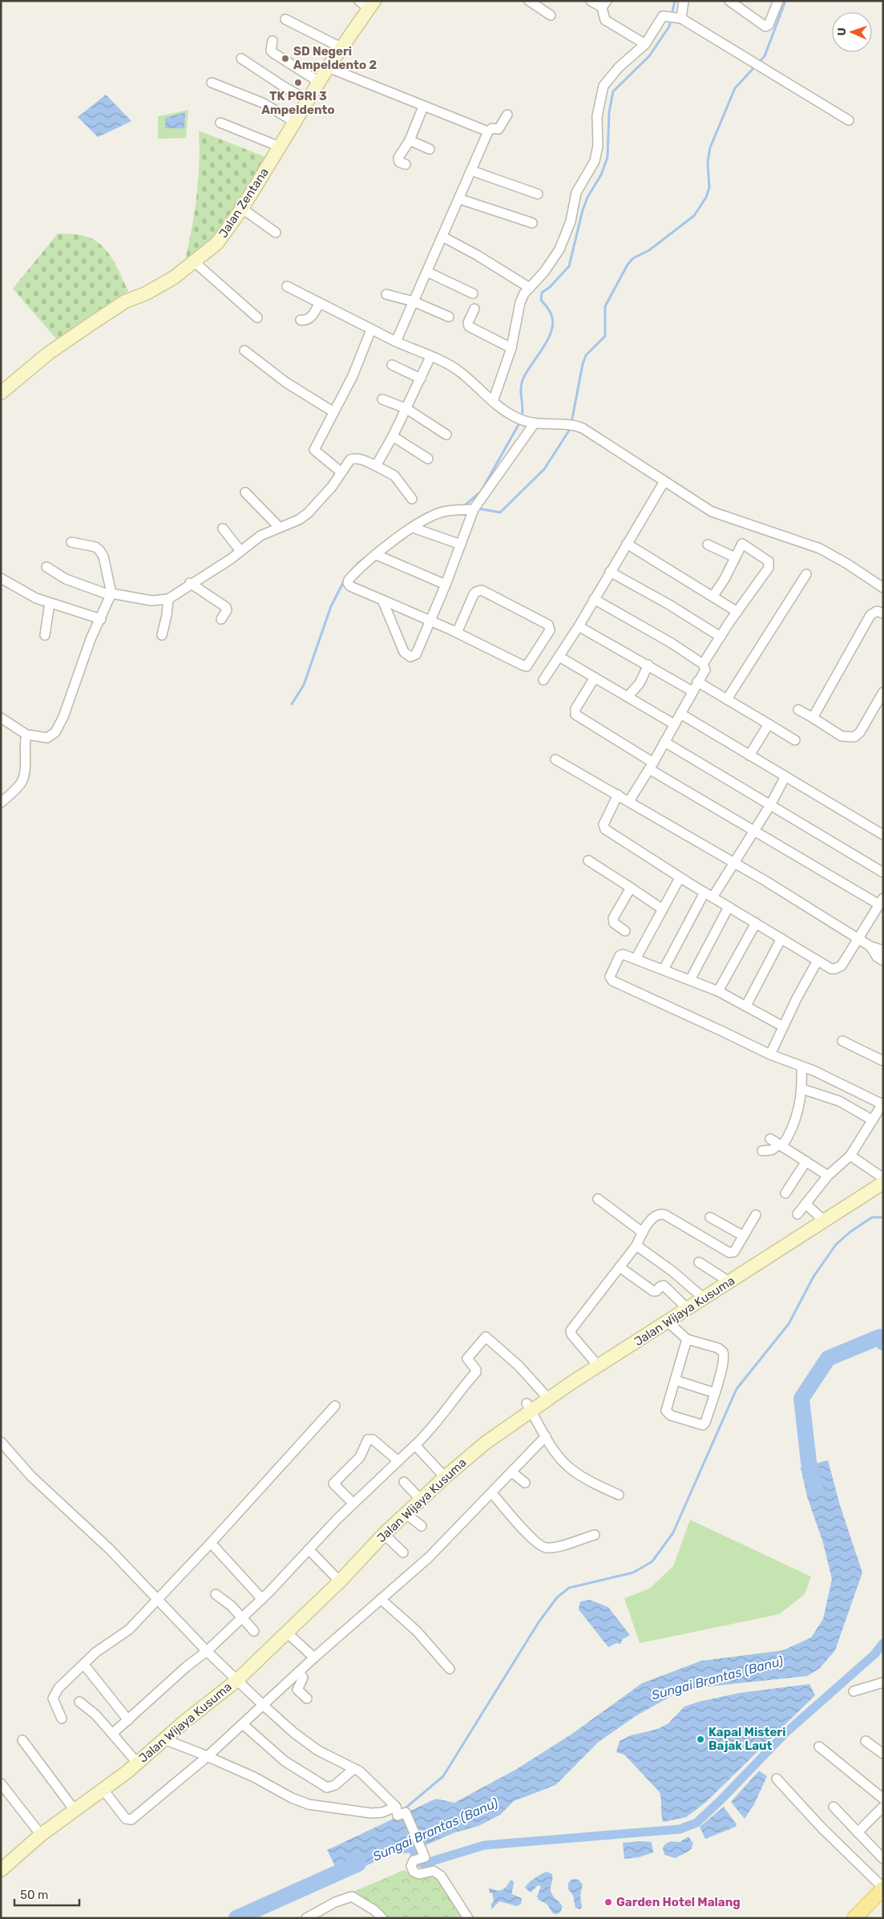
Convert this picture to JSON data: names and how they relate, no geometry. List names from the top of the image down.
{
  "streets": {
    "main road": ["Jalan Zentana", "Jalan Wijaya Kusuma"]
  },
  "water": ["Sungai Brantas (Banu)"],
  "places": [
    "SD Negeri Ampeldento 2",
    "TK PGRI 3 Ampeldento",
    "Kapal Misteri Bajak Laut",
    "Garden Hotel Malang"
  ],
  "scale_bar": "50 m",
  "north": "left"
}
